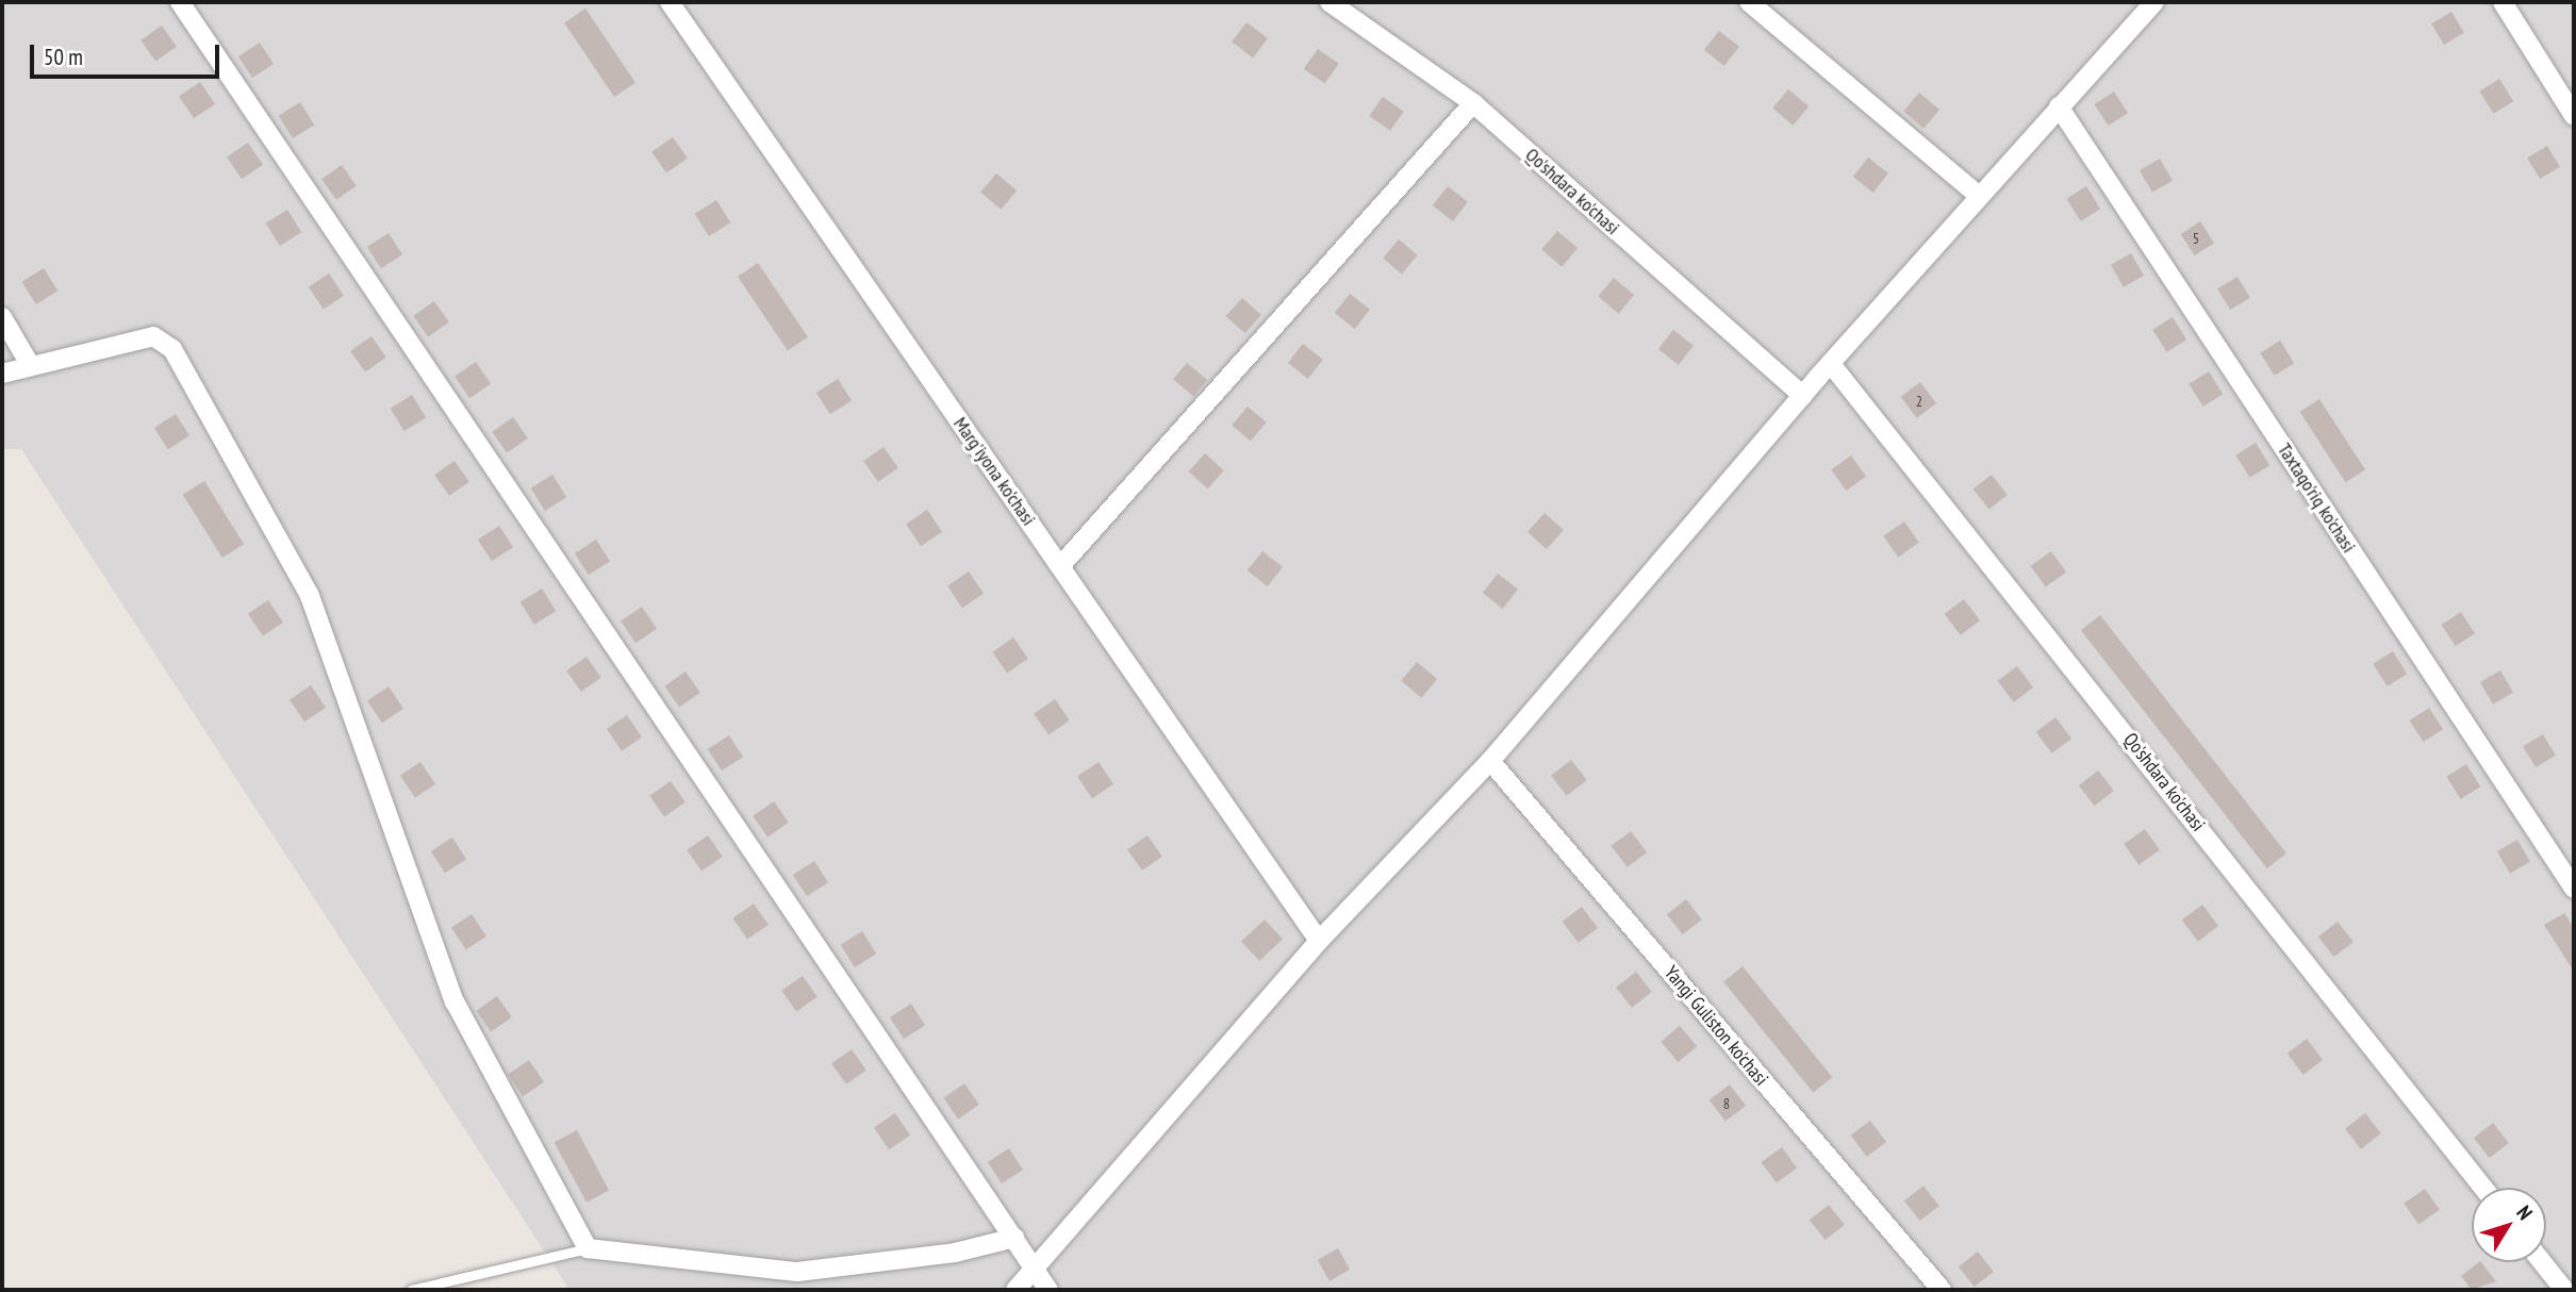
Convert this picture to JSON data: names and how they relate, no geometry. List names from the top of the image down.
{
  "streets": {
    "street": [
      "Qo'shdara ko'chasi",
      "Marg'iyona ko'chasi",
      "Taxtaqo'riq ko'chasi",
      "Yangi Guliston ko'chasi"
    ]
  },
  "house_numbers": ["5", "2", "8"],
  "scale_bar": "50 m",
  "north": "top right"
}
